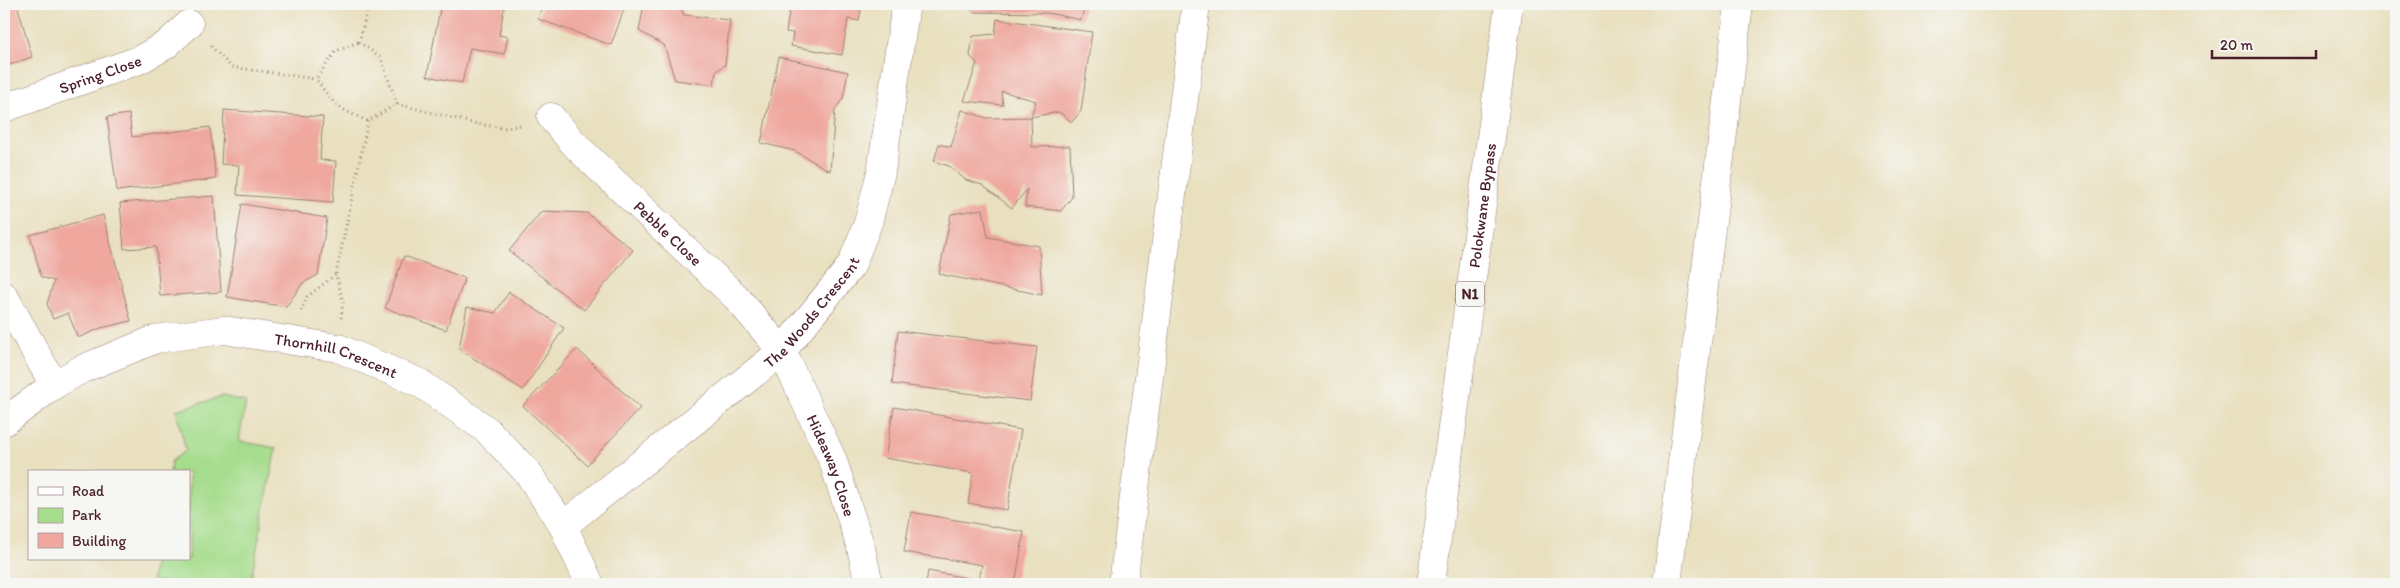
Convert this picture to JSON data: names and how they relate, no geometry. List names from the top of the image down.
{
  "streets": {
    "main road": [
      "Spring Close",
      "Polokwane Bypass",
      "Pebble Close",
      "N1",
      "The Woods Crescent",
      "Thornhill Crescent",
      "Hideaway Close"
    ]
  },
  "crossings": [
    ["Pebble Close", "The Woods Crescent"],
    ["Pebble Close", "Hideaway Close"],
    ["The Woods Crescent", "Thornhill Crescent"],
    ["The Woods Crescent", "Hideaway Close"]
  ],
  "legend": ["Road", "Park", "Building"],
  "scale_bar": "20 m"
}
